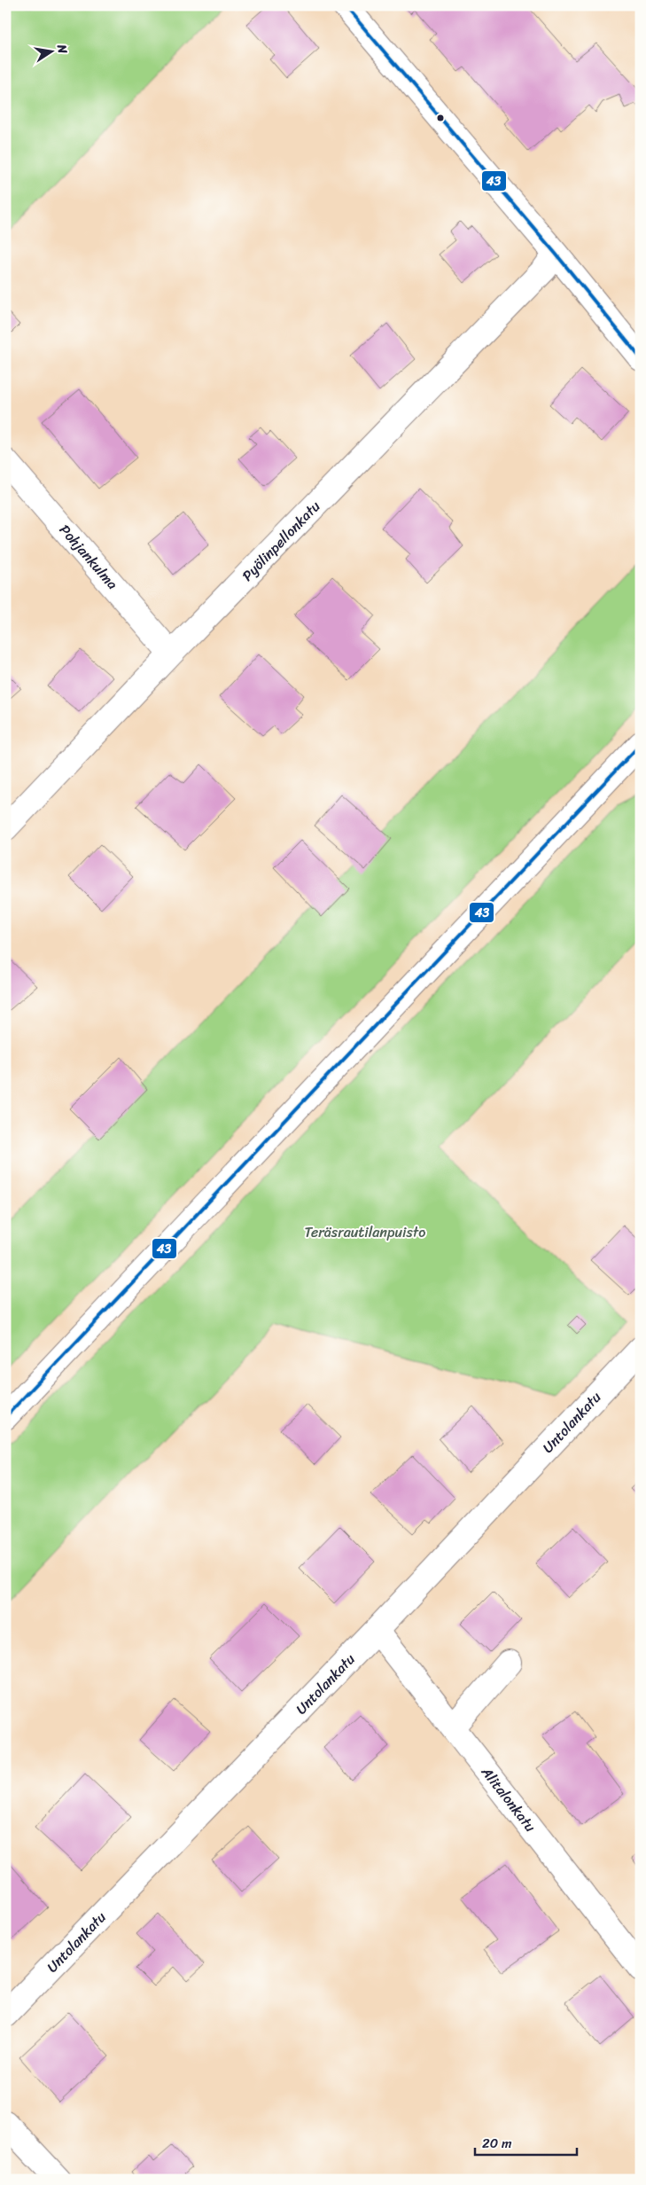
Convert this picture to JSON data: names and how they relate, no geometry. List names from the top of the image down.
{
  "streets": {
    "street": [
      "Pyölinpellonkatu",
      "Pohjankulma",
      "Untolankatu",
      "Alitalonkatu"
    ]
  },
  "crossings": [
    ["Pyölinpellonkatu", "Pohjankulma"],
    ["Untolankatu", "Alitalonkatu"]
  ],
  "parks": ["Teräsrautilanpuisto"],
  "lines": ["transit line 43"],
  "scale_bar": "20 m",
  "north": "right"
}
